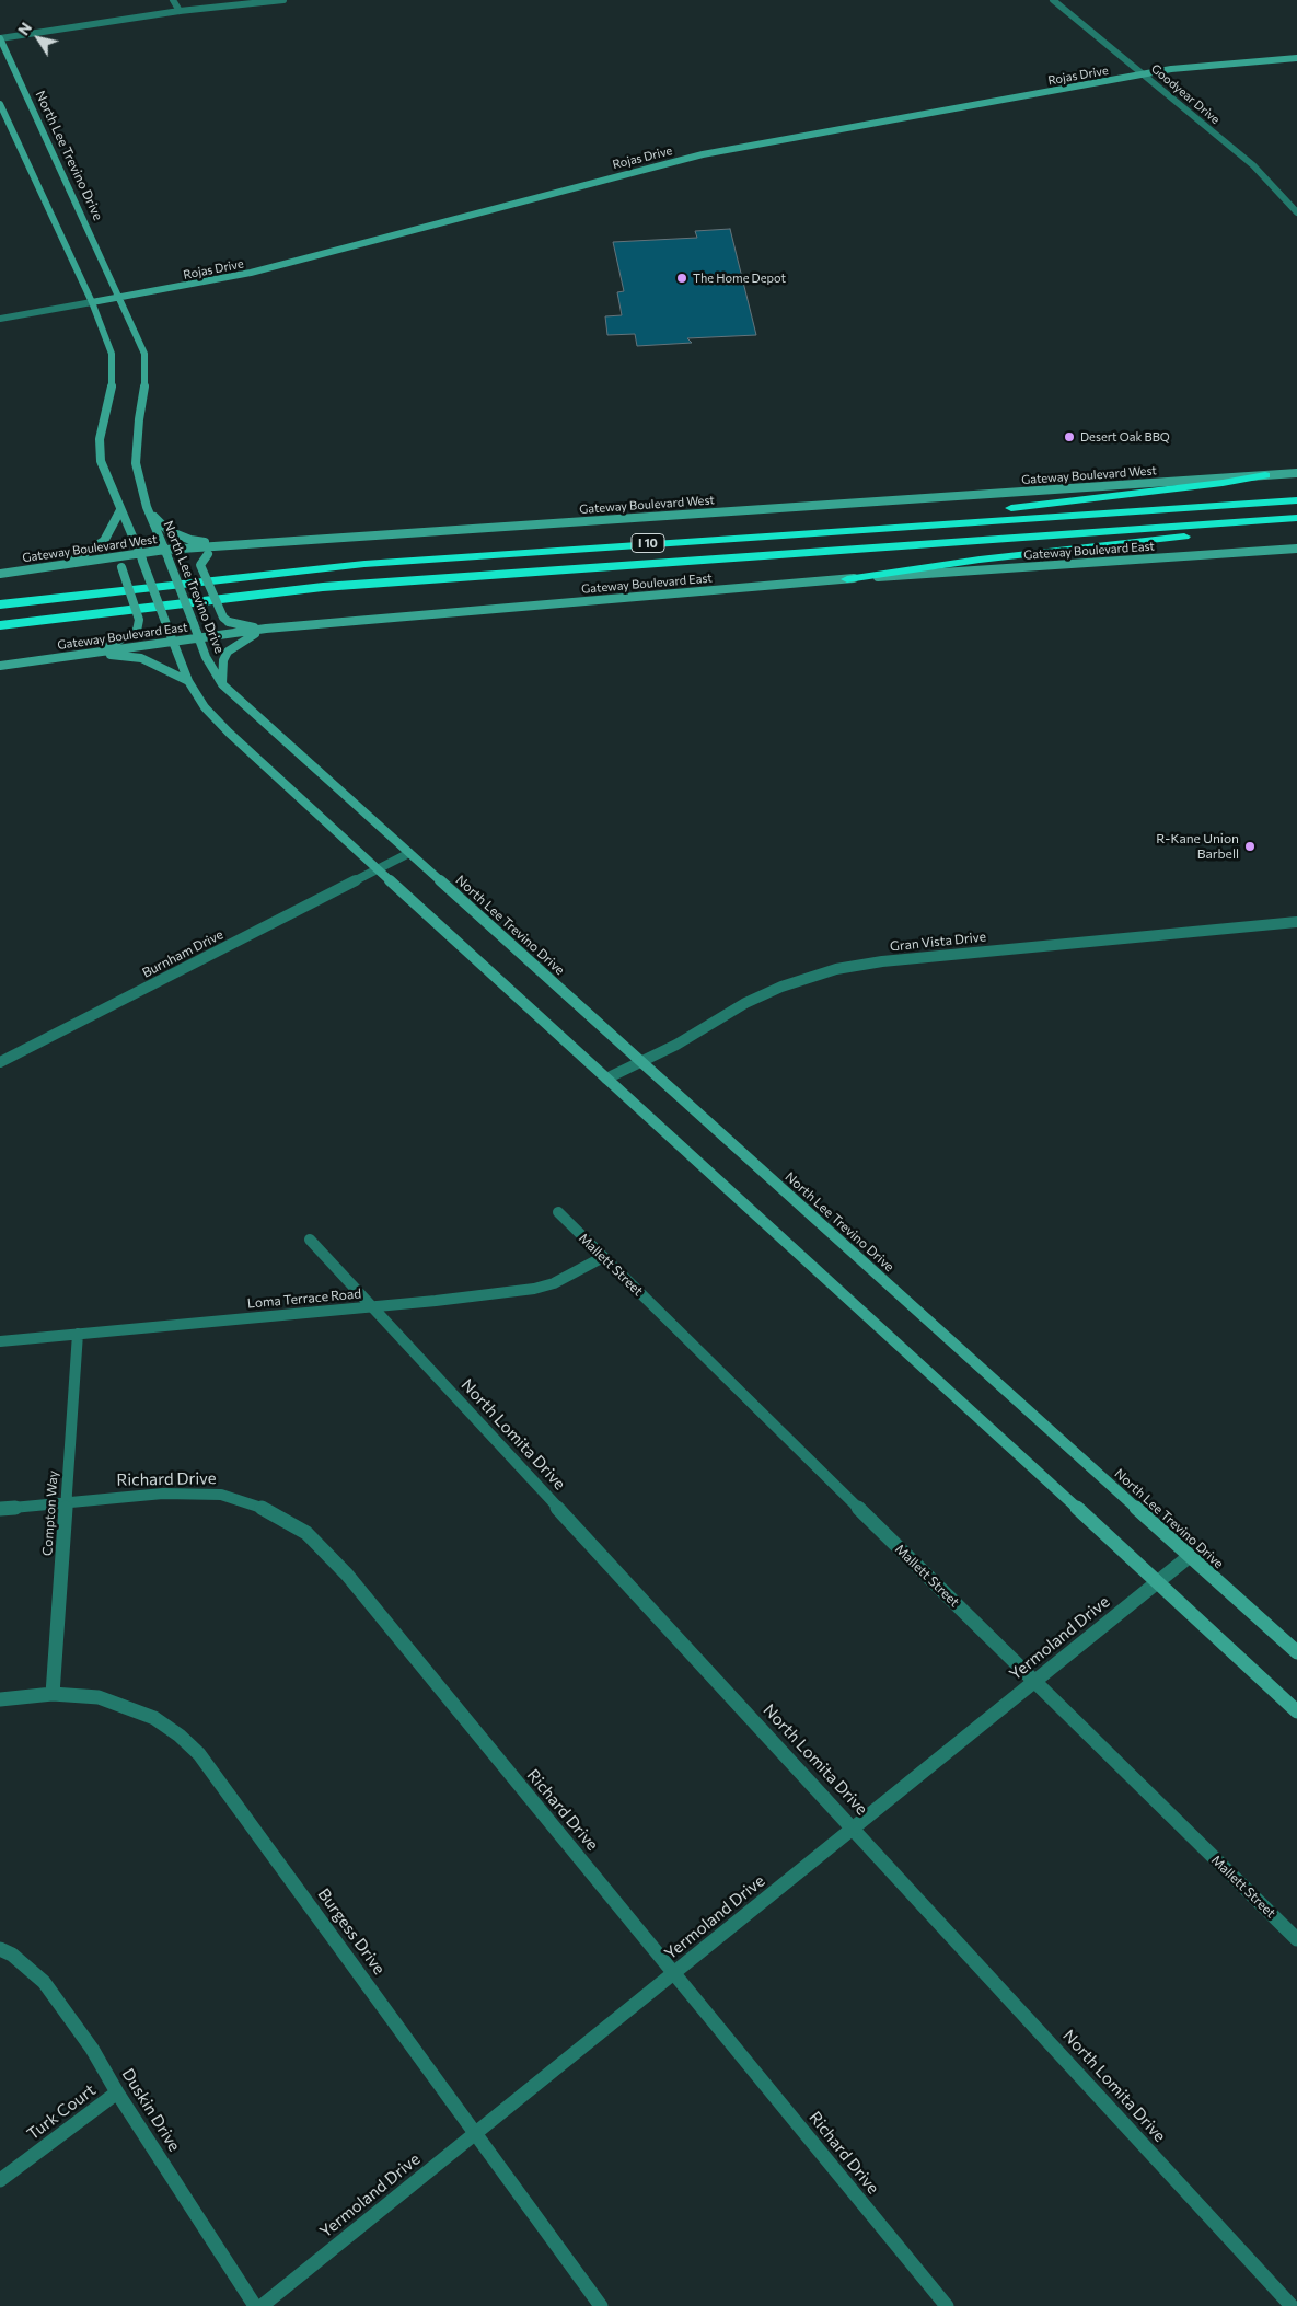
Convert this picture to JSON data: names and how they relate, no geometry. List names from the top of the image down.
{
  "streets": {
    "highway": ["I 10"],
    "main road": [
      "Rojas Drive",
      "North Lee Trevino Drive",
      "Gateway Boulevard West",
      "Gateway Boulevard East"
    ],
    "street": [
      "Goodyear Drive",
      "Gran Vista Drive",
      "Burnham Drive",
      "Mallett Street",
      "Loma Terrace Road",
      "North Lomita Drive",
      "Richard Drive",
      "Compton Way",
      "Yermoland Drive",
      "Burgess Drive",
      "Duskin Drive",
      "Turk Court"
    ]
  },
  "crossings": [
    ["Rojas Drive", "Goodyear Drive"],
    ["Rojas Drive", "North Lee Trevino Drive"],
    ["North Lee Trevino Drive", "Gateway Boulevard West"],
    ["North Lee Trevino Drive", "Gateway Boulevard East"],
    ["North Lee Trevino Drive", "Gran Vista Drive"],
    ["North Lee Trevino Drive", "Burnham Drive"],
    ["North Lee Trevino Drive", "Yermoland Drive"],
    ["Mallett Street", "Loma Terrace Road"],
    ["Mallett Street", "Yermoland Drive"],
    ["Loma Terrace Road", "North Lomita Drive"],
    ["Loma Terrace Road", "Compton Way"],
    ["North Lomita Drive", "Yermoland Drive"],
    ["Richard Drive", "Compton Way"],
    ["Richard Drive", "Yermoland Drive"],
    ["Compton Way", "Burgess Drive"],
    ["Yermoland Drive", "Burgess Drive"],
    ["Duskin Drive", "Turk Court"]
  ],
  "places": ["The Home Depot", "Desert Oak BBQ", "R-Kane Union Barbell"],
  "north": "top left"
}
